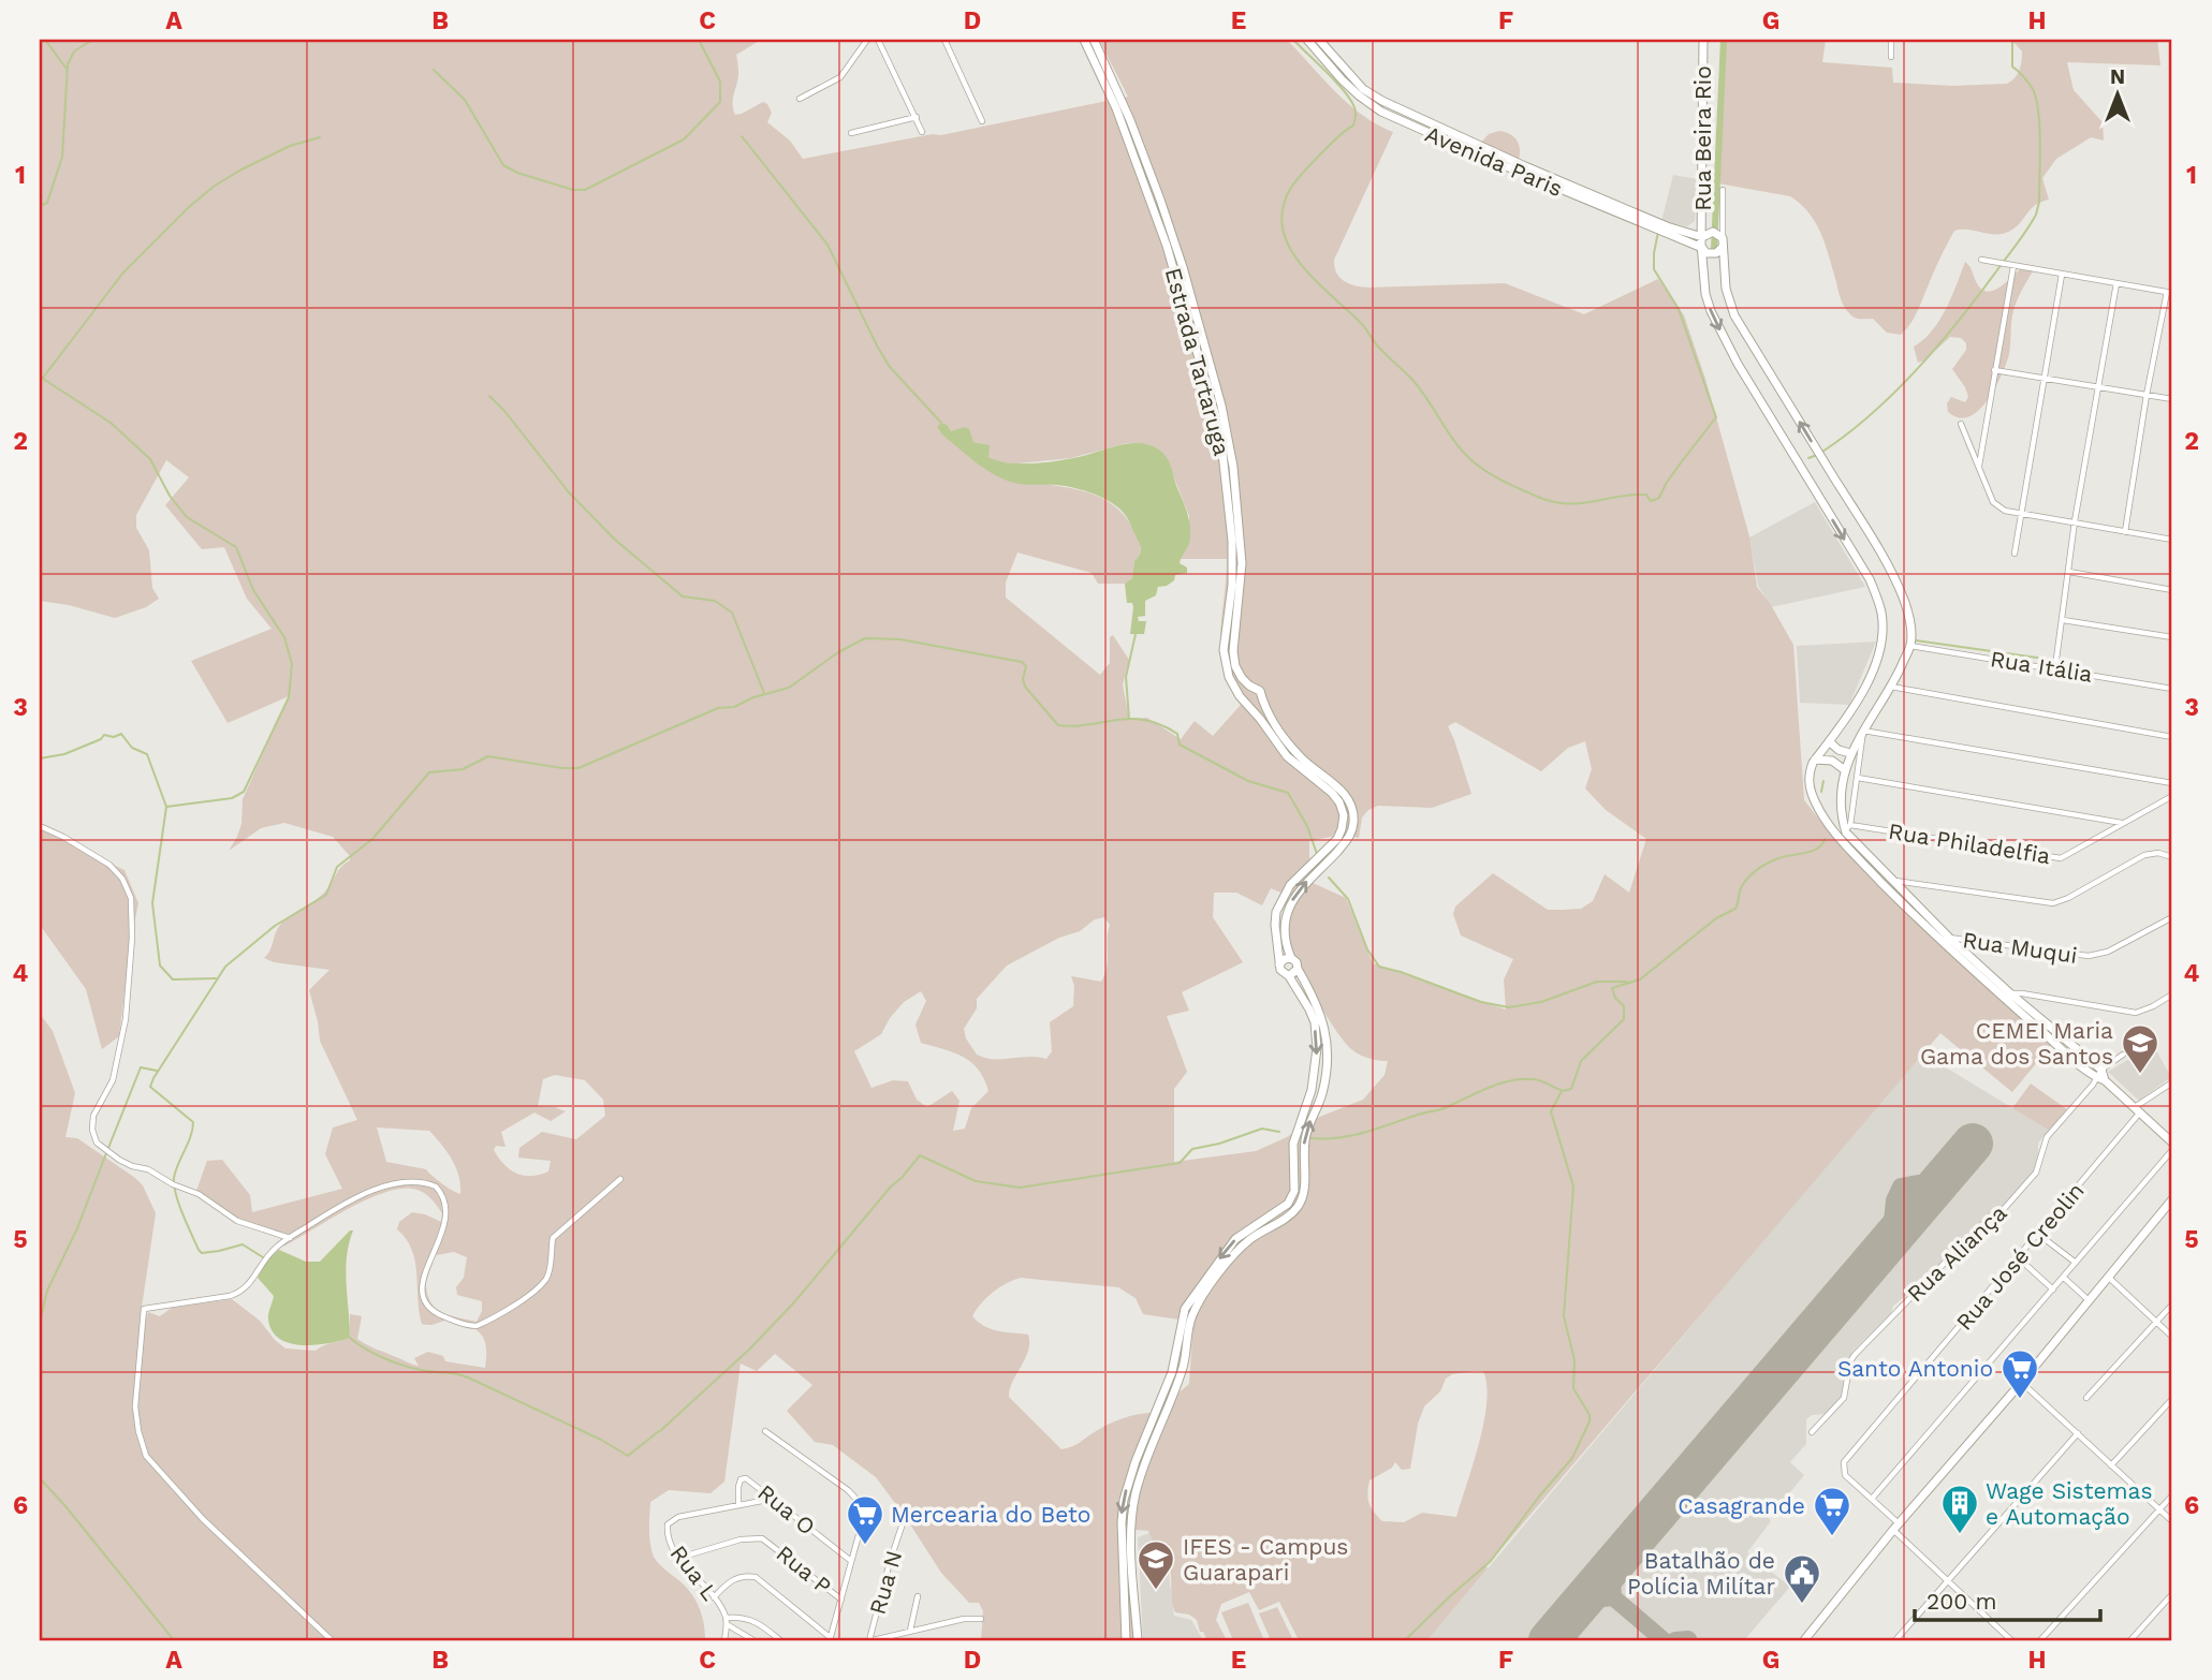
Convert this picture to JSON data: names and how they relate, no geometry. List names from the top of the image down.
{
  "streets": {
    "street": [
      "Rua Beira Rio",
      "Avenida Paris",
      "Estrada Tartaruga",
      "Rua Itália",
      "Rua Philadelfia",
      "Rua Muqui",
      "Rua Aliança",
      "Rua José Creolin",
      "Rua O",
      "Rua P",
      "Rua L",
      "Rua N"
    ]
  },
  "crossings": [
    ["Rua Beira Rio", "Avenida Paris"],
    ["Rua O", "Rua L"],
    ["Rua P", "Rua L"]
  ],
  "places": {
    "school or university": ["CEMEI Maria Gama dos Santos", "IFES - Campus Guarapari"],
    "supermarket": ["Santo Antonio", "Casagrande", "Mercearia do Beto"],
    "building": ["Wage Sistemas e Automação"],
    "public building": ["Batalhão de Polícia Milítar"]
  },
  "scale_bar": "200 m",
  "north": "top",
  "grid": {
    "columns": [
      "A",
      "B",
      "C",
      "D",
      "E",
      "F",
      "G",
      "H"
    ],
    "rows": [
      "1",
      "2",
      "3",
      "4",
      "5",
      "6"
    ]
  }
}
